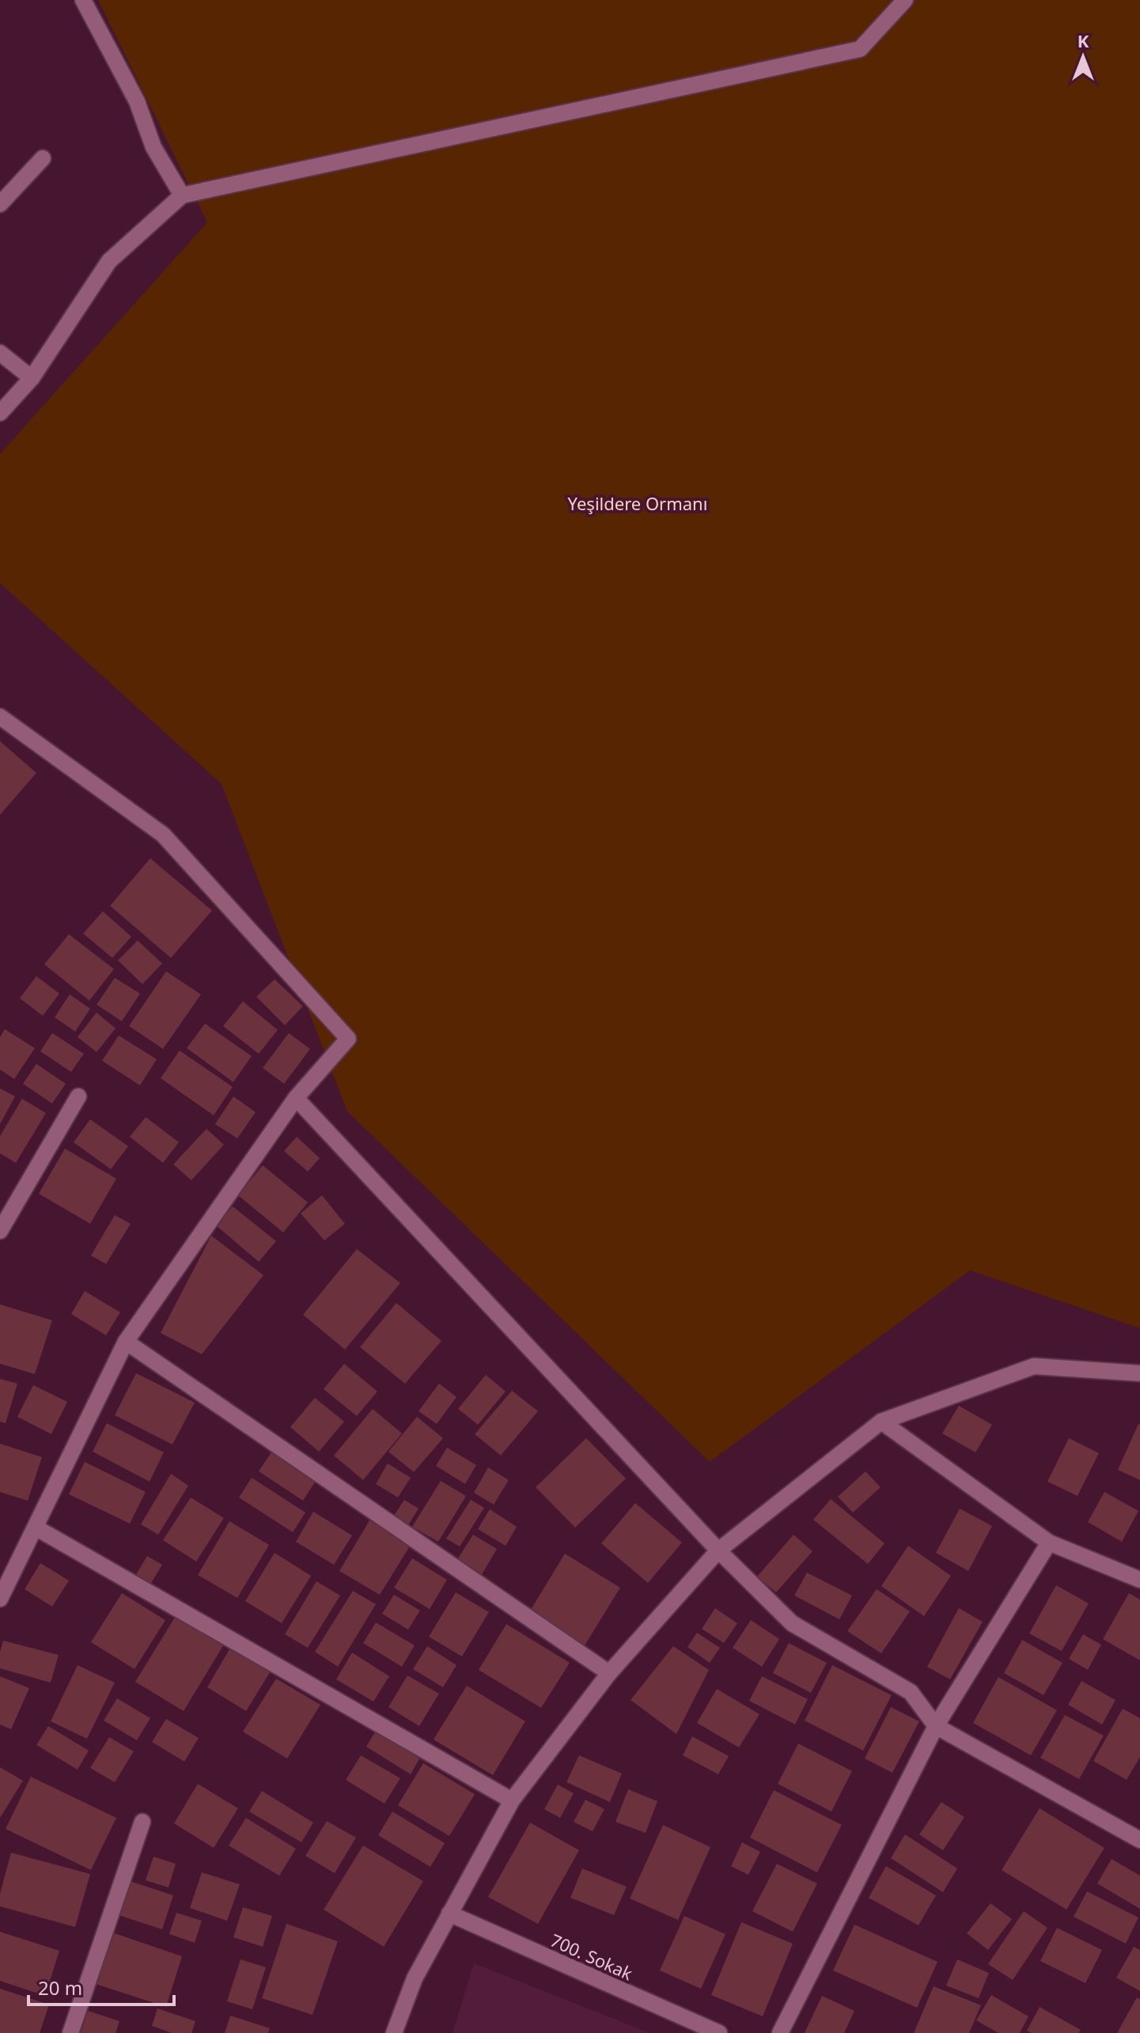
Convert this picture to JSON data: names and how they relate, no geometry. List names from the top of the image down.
{
  "streets": {
    "street": ["700. Sokak"]
  },
  "parks": ["Yeşildere Ormanı"],
  "scale_bar": "20 m",
  "north": "top"
}
